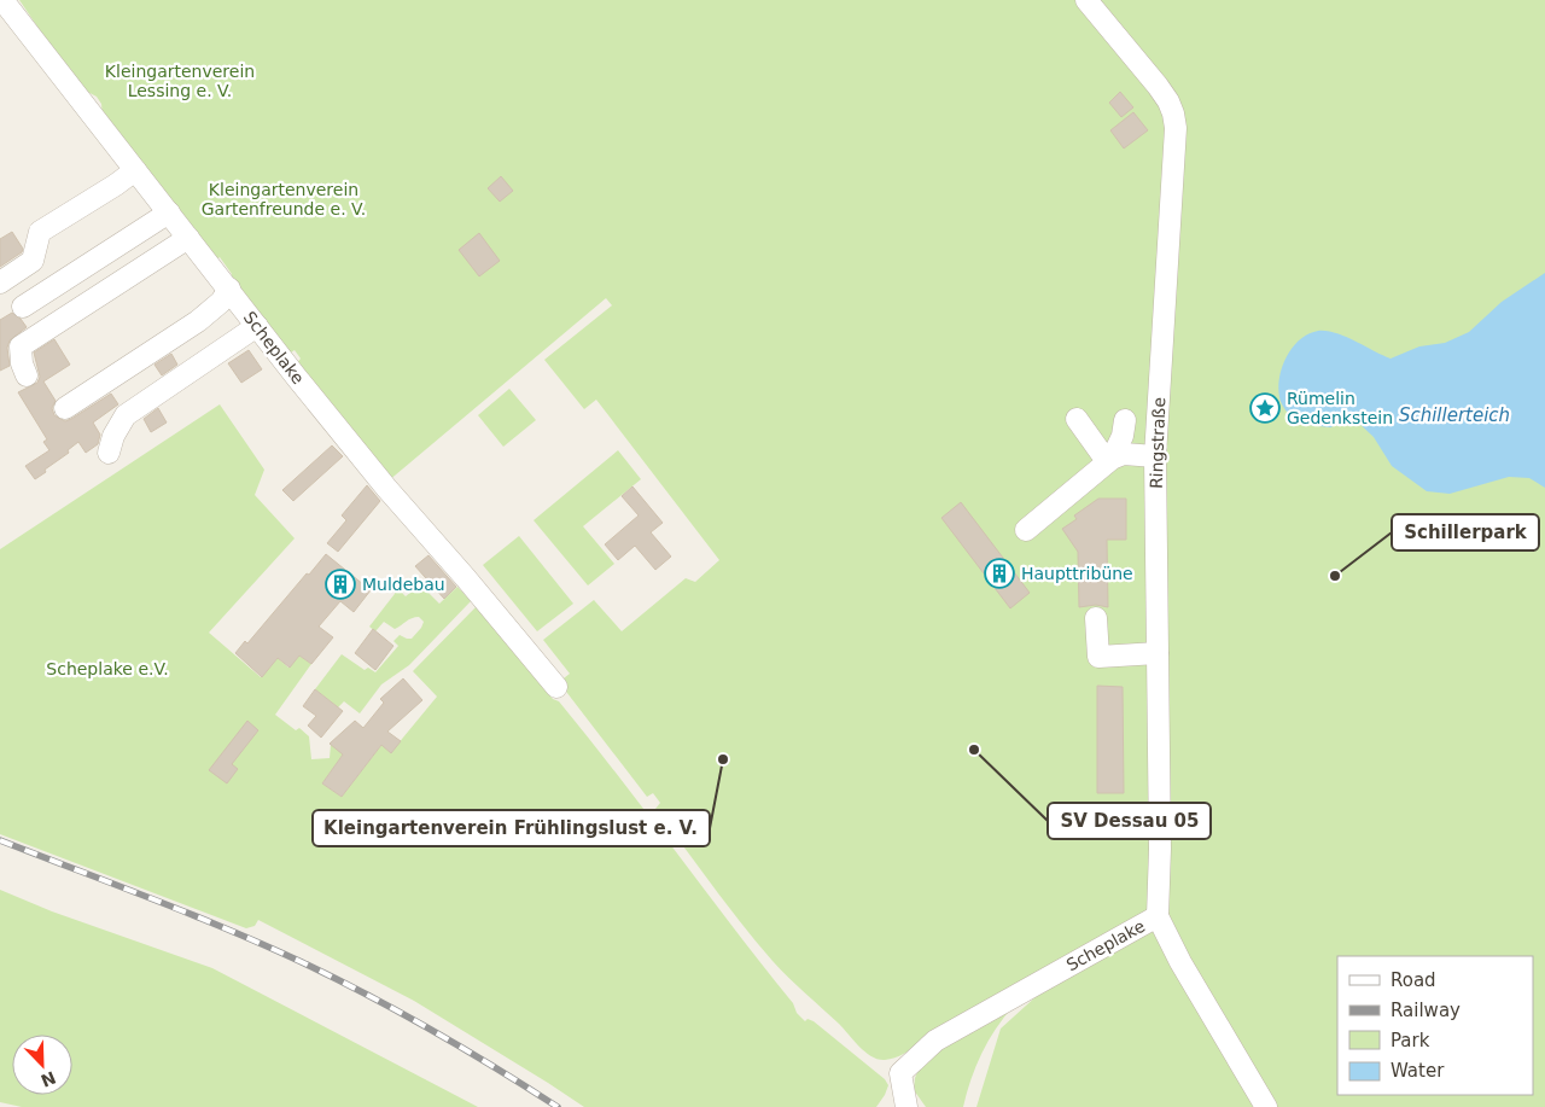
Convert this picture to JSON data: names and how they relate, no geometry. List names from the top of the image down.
{
  "streets": {
    "street": ["Scheplake", "Ringstraße"]
  },
  "crossings": [
    ["Scheplake", "Ringstraße"]
  ],
  "water": ["Schillerteich"],
  "parks": ["Kleingartenverein Lessing e. V.", "Kleingartenverein Gartenfreunde e. V.", "Scheplake e.V."],
  "places": {
    "place": ["Rümelin Gedenkstein"],
    "building": ["Haupttribüne", "Muldebau"],
    "other": ["Schillerpark", "SV Dessau 05", "Kleingartenverein Frühlingslust e. V."]
  },
  "legend": [
    "Road",
    "Railway",
    "Park",
    "Water"
  ],
  "north": "bottom right"
}
